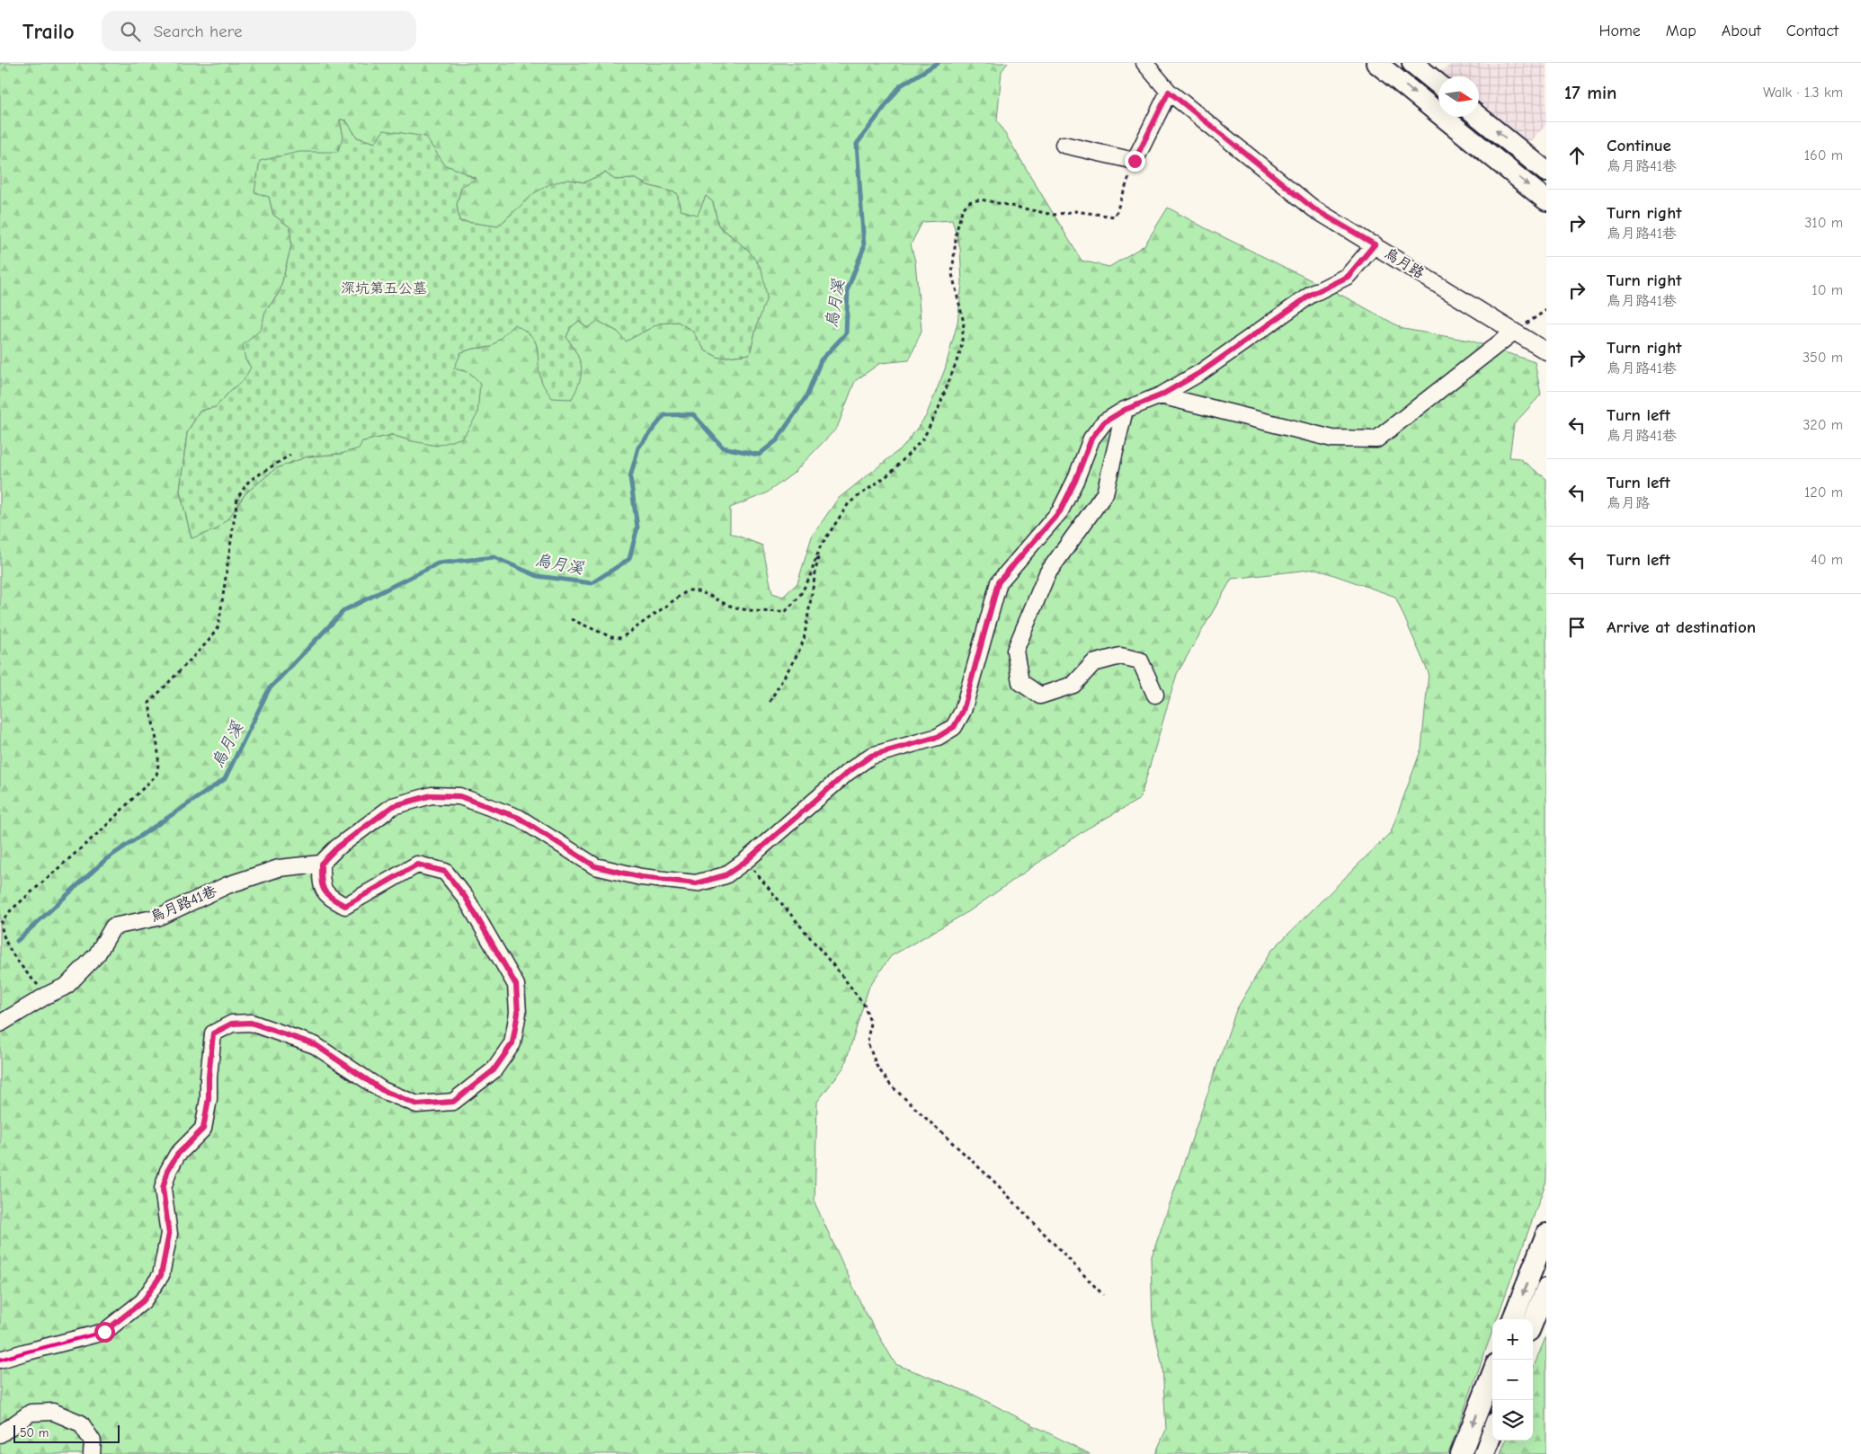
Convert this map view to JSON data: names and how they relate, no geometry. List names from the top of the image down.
{
  "streets": {
    "street": ["烏月路", "烏月路41巷"]
  },
  "water": ["烏月溪"],
  "parks": ["深坑第五公墓"],
  "scale_bar": "50 m",
  "north": "right",
  "page": {
    "header": "Trailo",
    "search": "Search here",
    "nav": [
      "Home",
      "Map",
      "About",
      "Contact"
    ],
    "heading": ["17 min", "Walk · 1.3 km"],
    "list": [
      ["Continue", "烏月路41巷", "160 m"],
      ["Turn right", "烏月路41巷", "310 m"],
      ["Turn right", "烏月路41巷", "10 m"],
      ["Turn right", "烏月路41巷", "350 m"],
      ["Turn left", "烏月路41巷", "320 m"],
      ["Turn left", "烏月路", "120 m"],
      ["Turn left", "40 m"],
      "Arrive at destination"
    ],
    "map_buttons": ["+", "−"],
    "scale": "50 m"
  }
}
